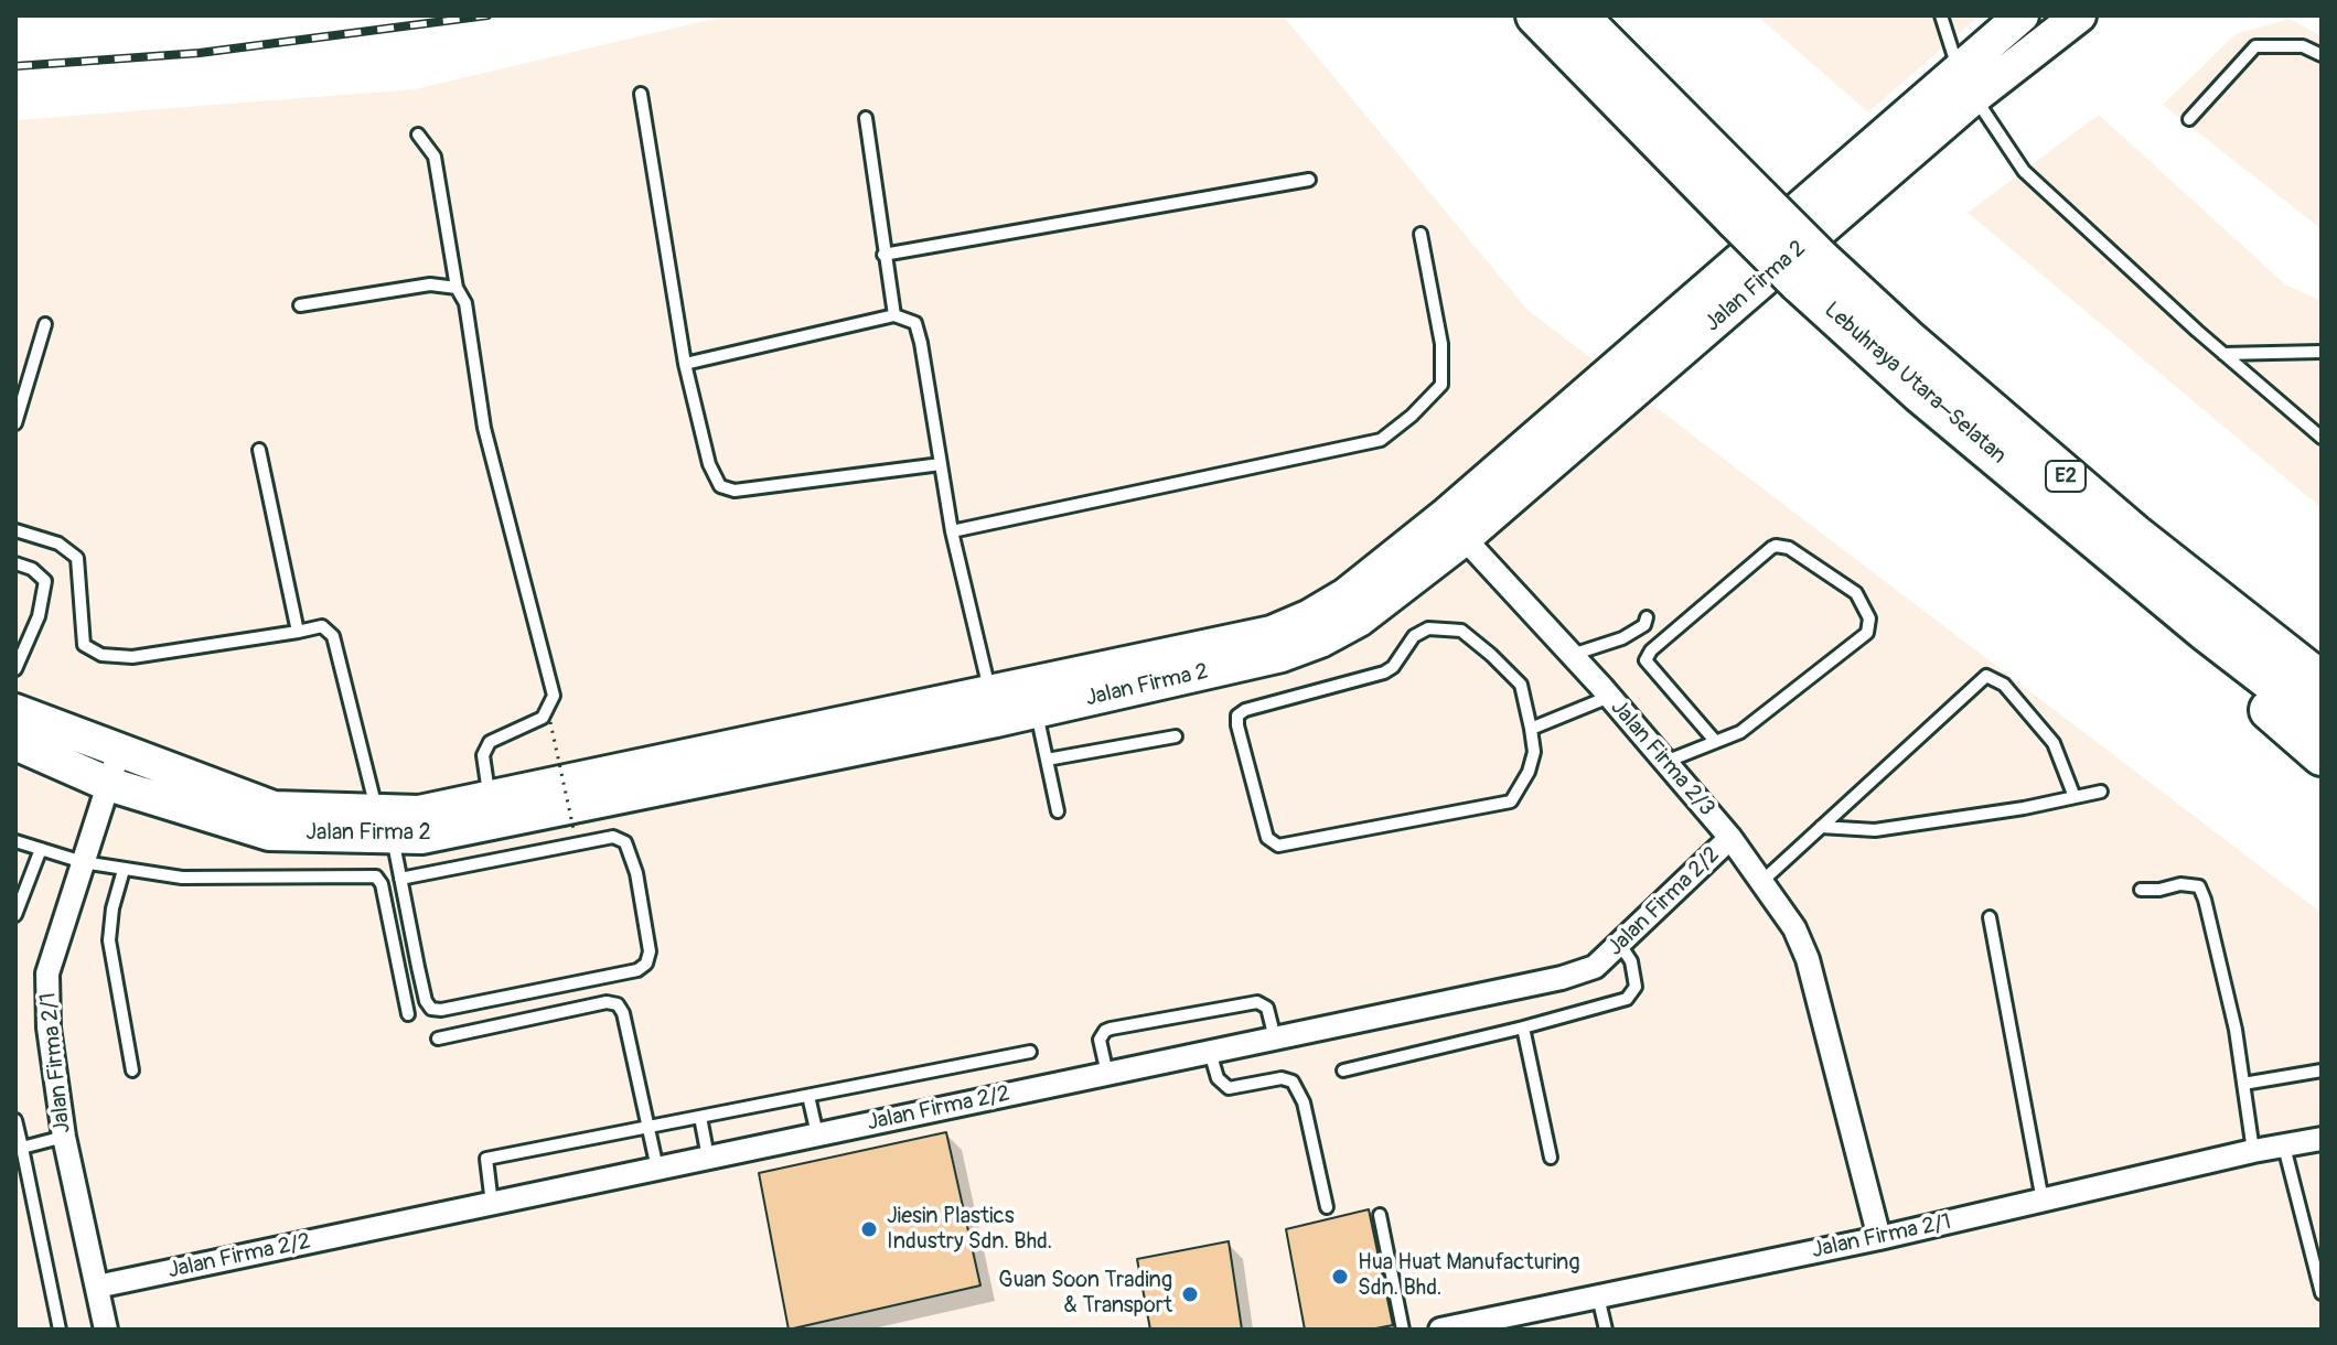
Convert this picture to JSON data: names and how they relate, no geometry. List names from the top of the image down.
{
  "streets": {
    "highway": ["Lebuhraya Utara–Selatan", "E2"],
    "main road": ["Jalan Firma 2"],
    "street": ["Jalan Firma 2/3", "Jalan Firma 2/2", "Jalan Firma 2/1"]
  },
  "crossings": [
    ["Jalan Firma 2", "Jalan Firma 2/3"],
    ["Jalan Firma 2", "Jalan Firma 2/1"],
    ["Jalan Firma 2/3", "Jalan Firma 2/2"],
    ["Jalan Firma 2/3", "Jalan Firma 2/1"],
    ["Jalan Firma 2/2", "Jalan Firma 2/1"]
  ],
  "places": ["Jiesin Plastics Industry Sdn. Bhd.", "Hua Huat Manufacturing Sdn. Bhd.", "Guan Soon Trading & Transport"]
}
